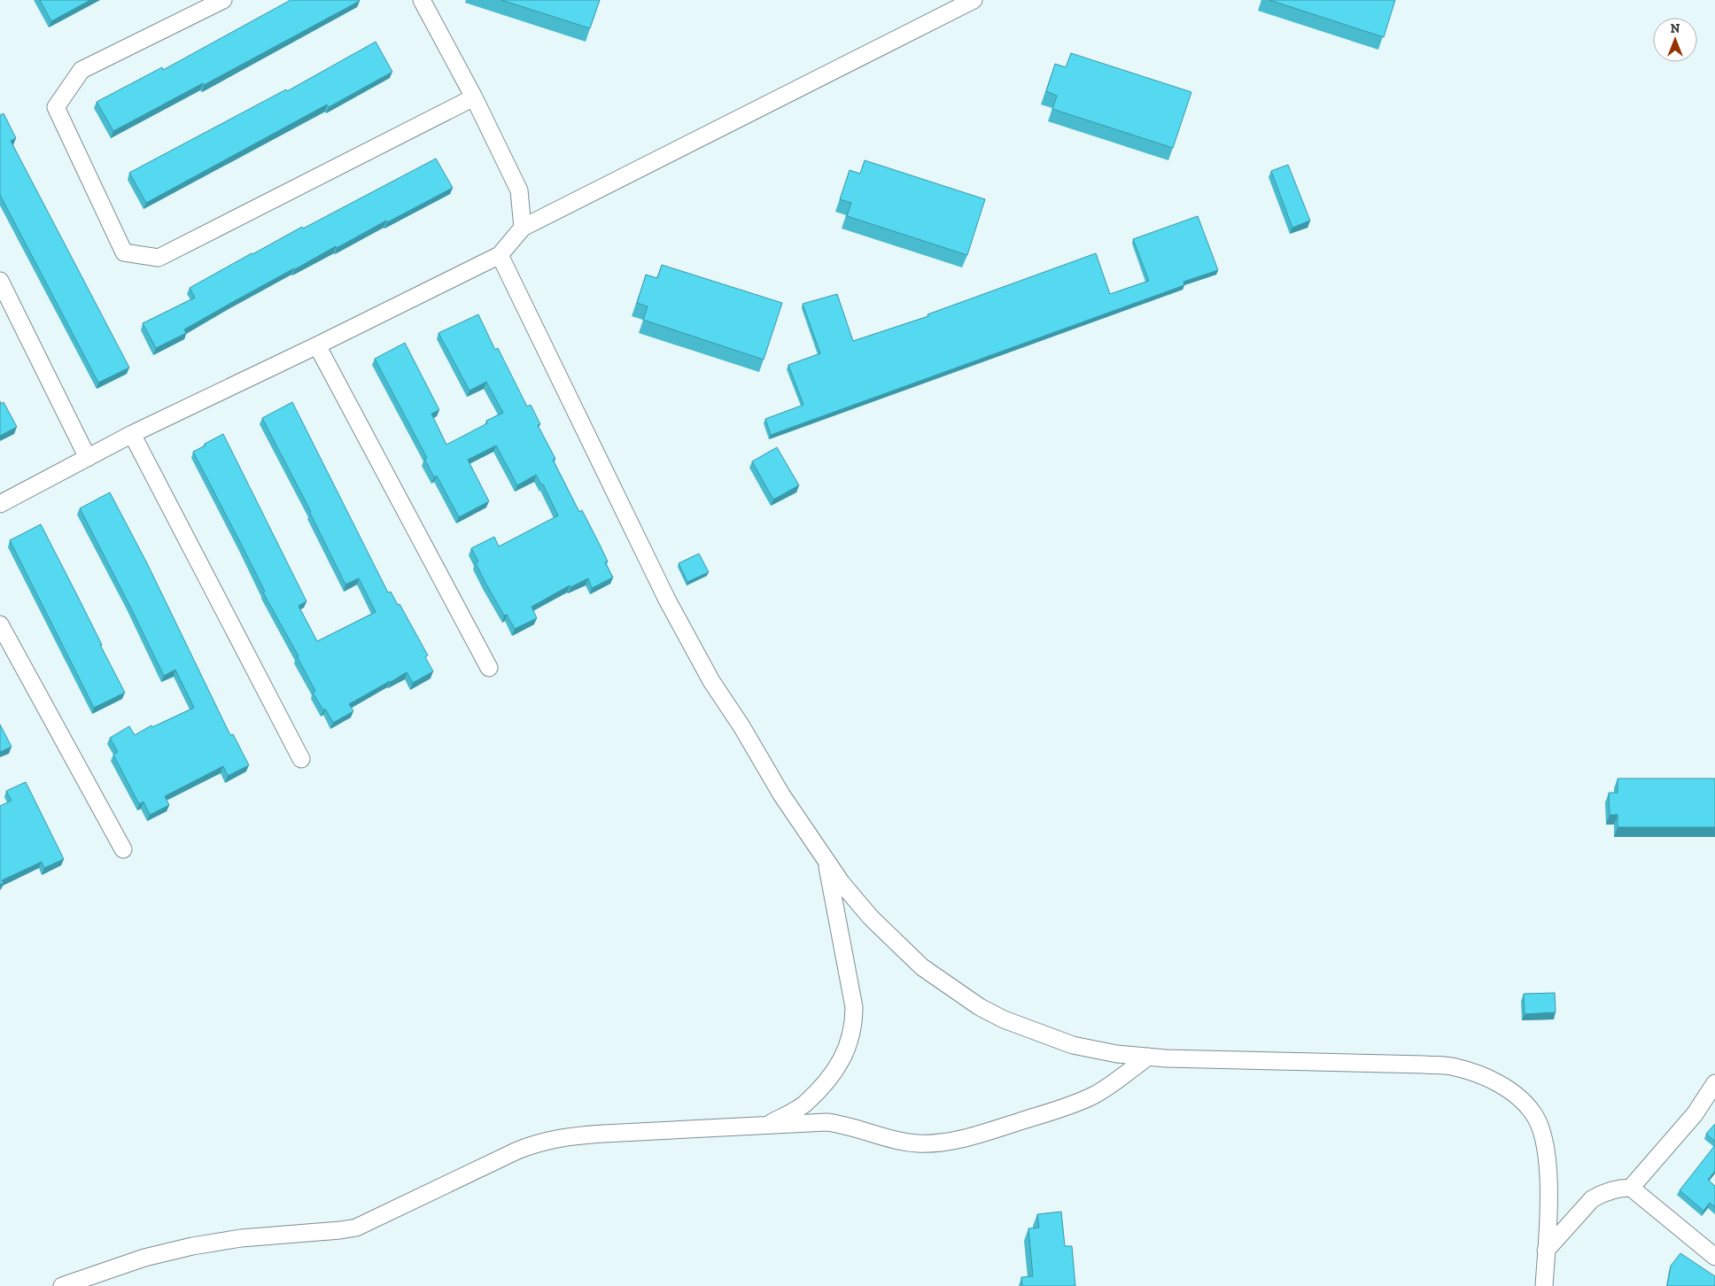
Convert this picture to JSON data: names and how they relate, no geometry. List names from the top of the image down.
{
  "north": "top"
}
